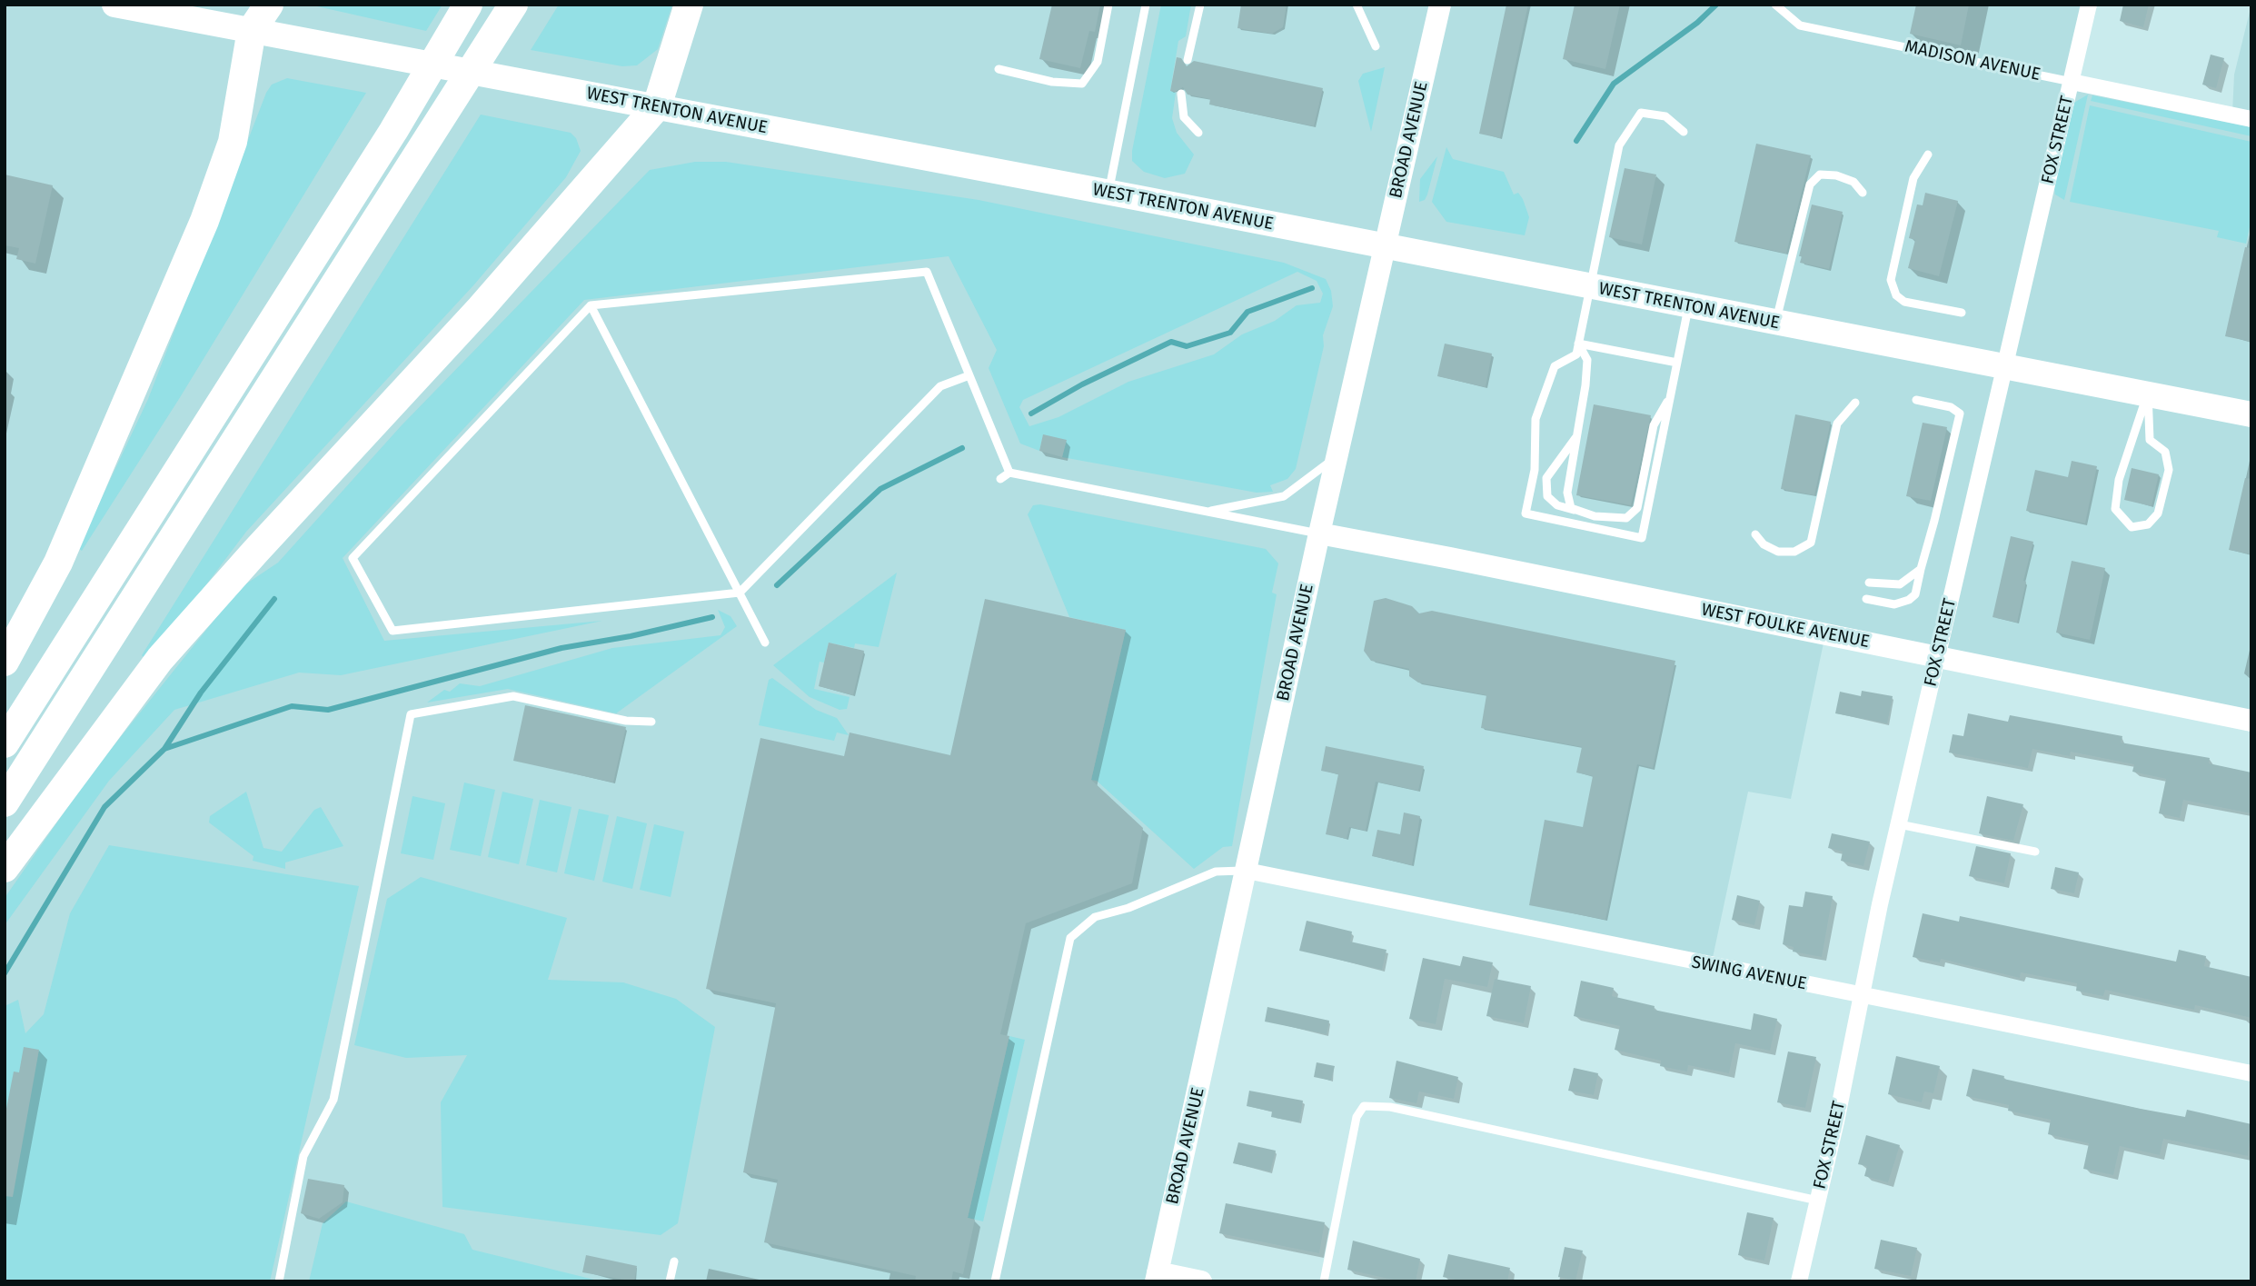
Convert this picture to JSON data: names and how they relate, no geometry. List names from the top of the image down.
{
  "streets": {
    "main road": ["WEST TRENTON AVENUE", "BROAD AVENUE", "WEST FOULKE AVENUE"],
    "street": ["MADISON AVENUE", "FOX STREET", "SWING AVENUE"]
  },
  "crossings": [
    ["MADISON AVENUE", "FOX STREET"],
    ["WEST TRENTON AVENUE", "BROAD AVENUE"],
    ["WEST TRENTON AVENUE", "FOX STREET"],
    ["BROAD AVENUE", "WEST FOULKE AVENUE"],
    ["BROAD AVENUE", "SWING AVENUE"],
    ["FOX STREET", "WEST FOULKE AVENUE"],
    ["FOX STREET", "SWING AVENUE"]
  ]
}
